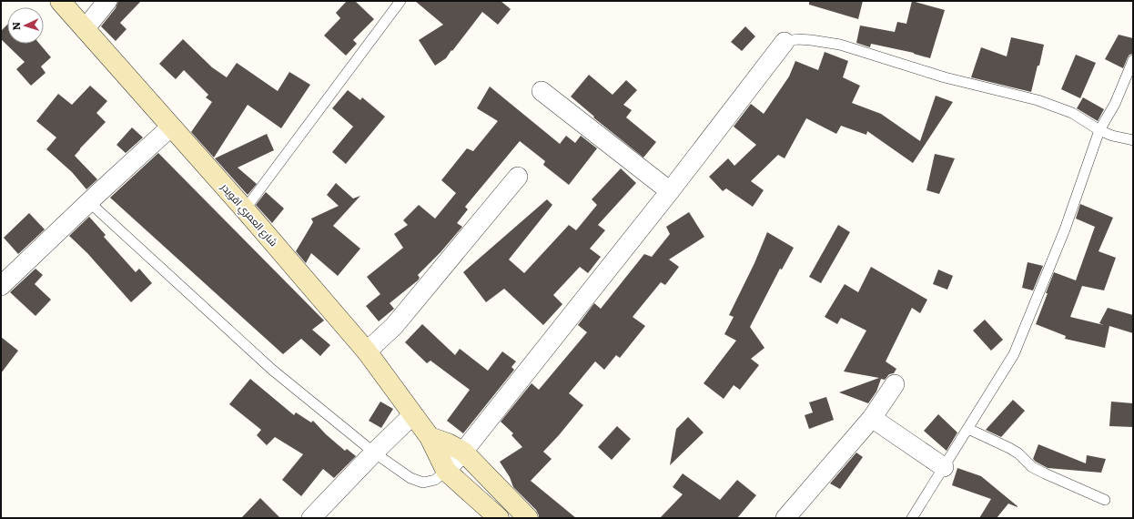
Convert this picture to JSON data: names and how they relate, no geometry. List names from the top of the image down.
{
  "streets": {
    "street": ["شارع العمري اقويدر"]
  },
  "north": "left"
}
